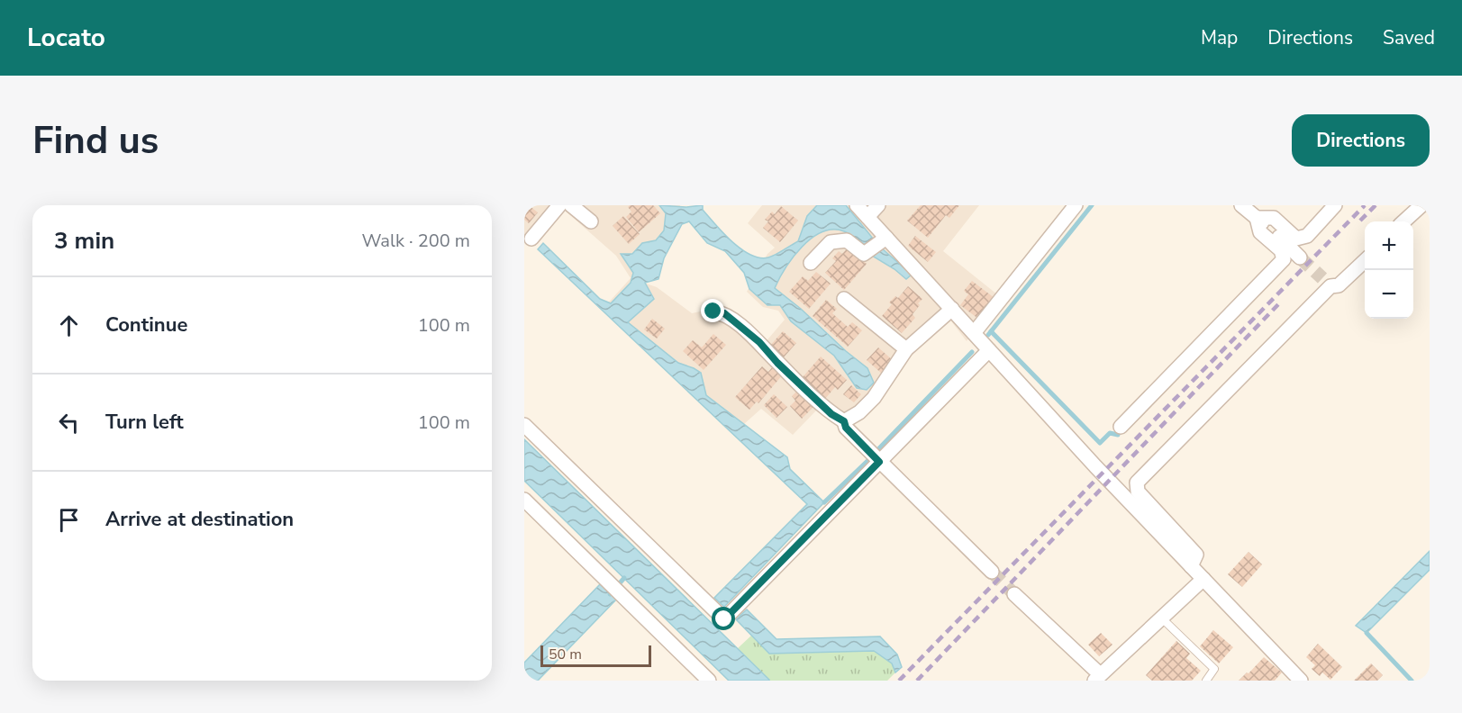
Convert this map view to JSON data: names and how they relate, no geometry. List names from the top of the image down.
{
  "scale_bar": "50 m",
  "page": {
    "header": "Locato",
    "nav": ["Map", "Directions", "Saved"],
    "buttons": "Directions",
    "title": "Find us",
    "heading": ["3 min", "Walk · 200 m"],
    "map_buttons": ["+", "−"],
    "list": [
      ["Continue", "100 m"],
      ["Turn left", "100 m"],
      "Arrive at destination"
    ],
    "scale": "50 m"
  }
}
